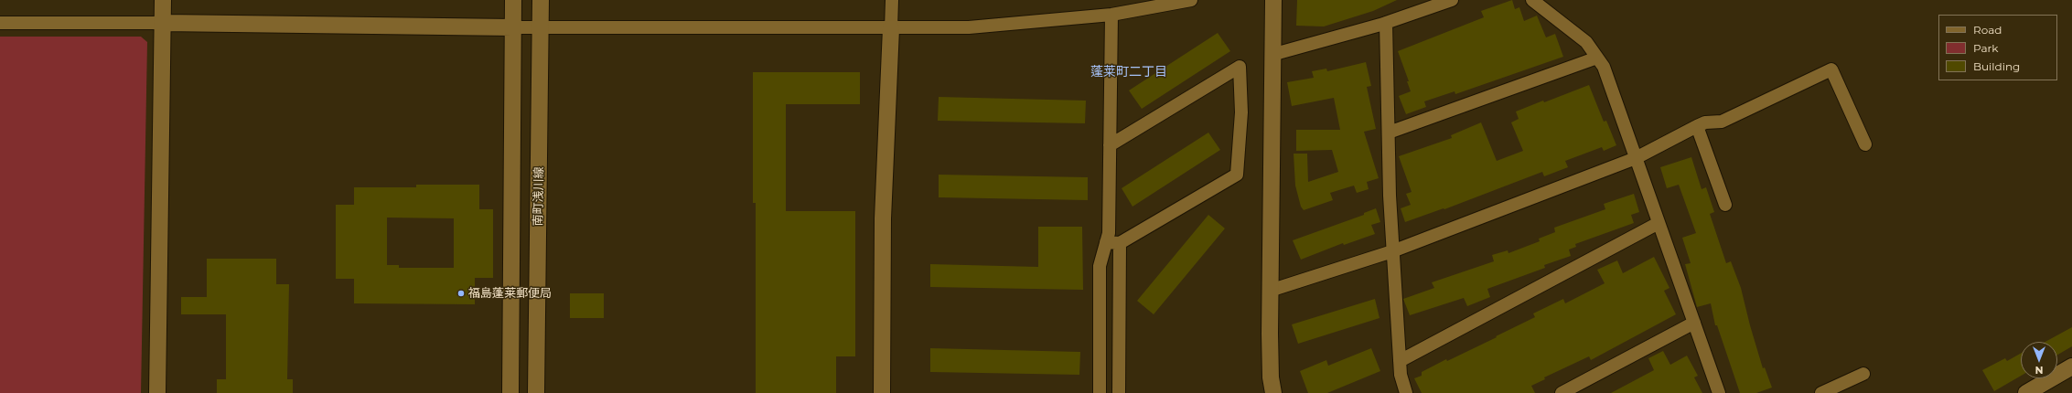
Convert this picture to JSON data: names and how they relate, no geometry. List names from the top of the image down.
{
  "streets": {
    "street": ["南町浅川線"]
  },
  "districts": ["蓬莱町二丁目"],
  "places": ["福島蓬莱郵便局"],
  "legend": ["Road", "Park", "Building"],
  "north": "bottom"
}
